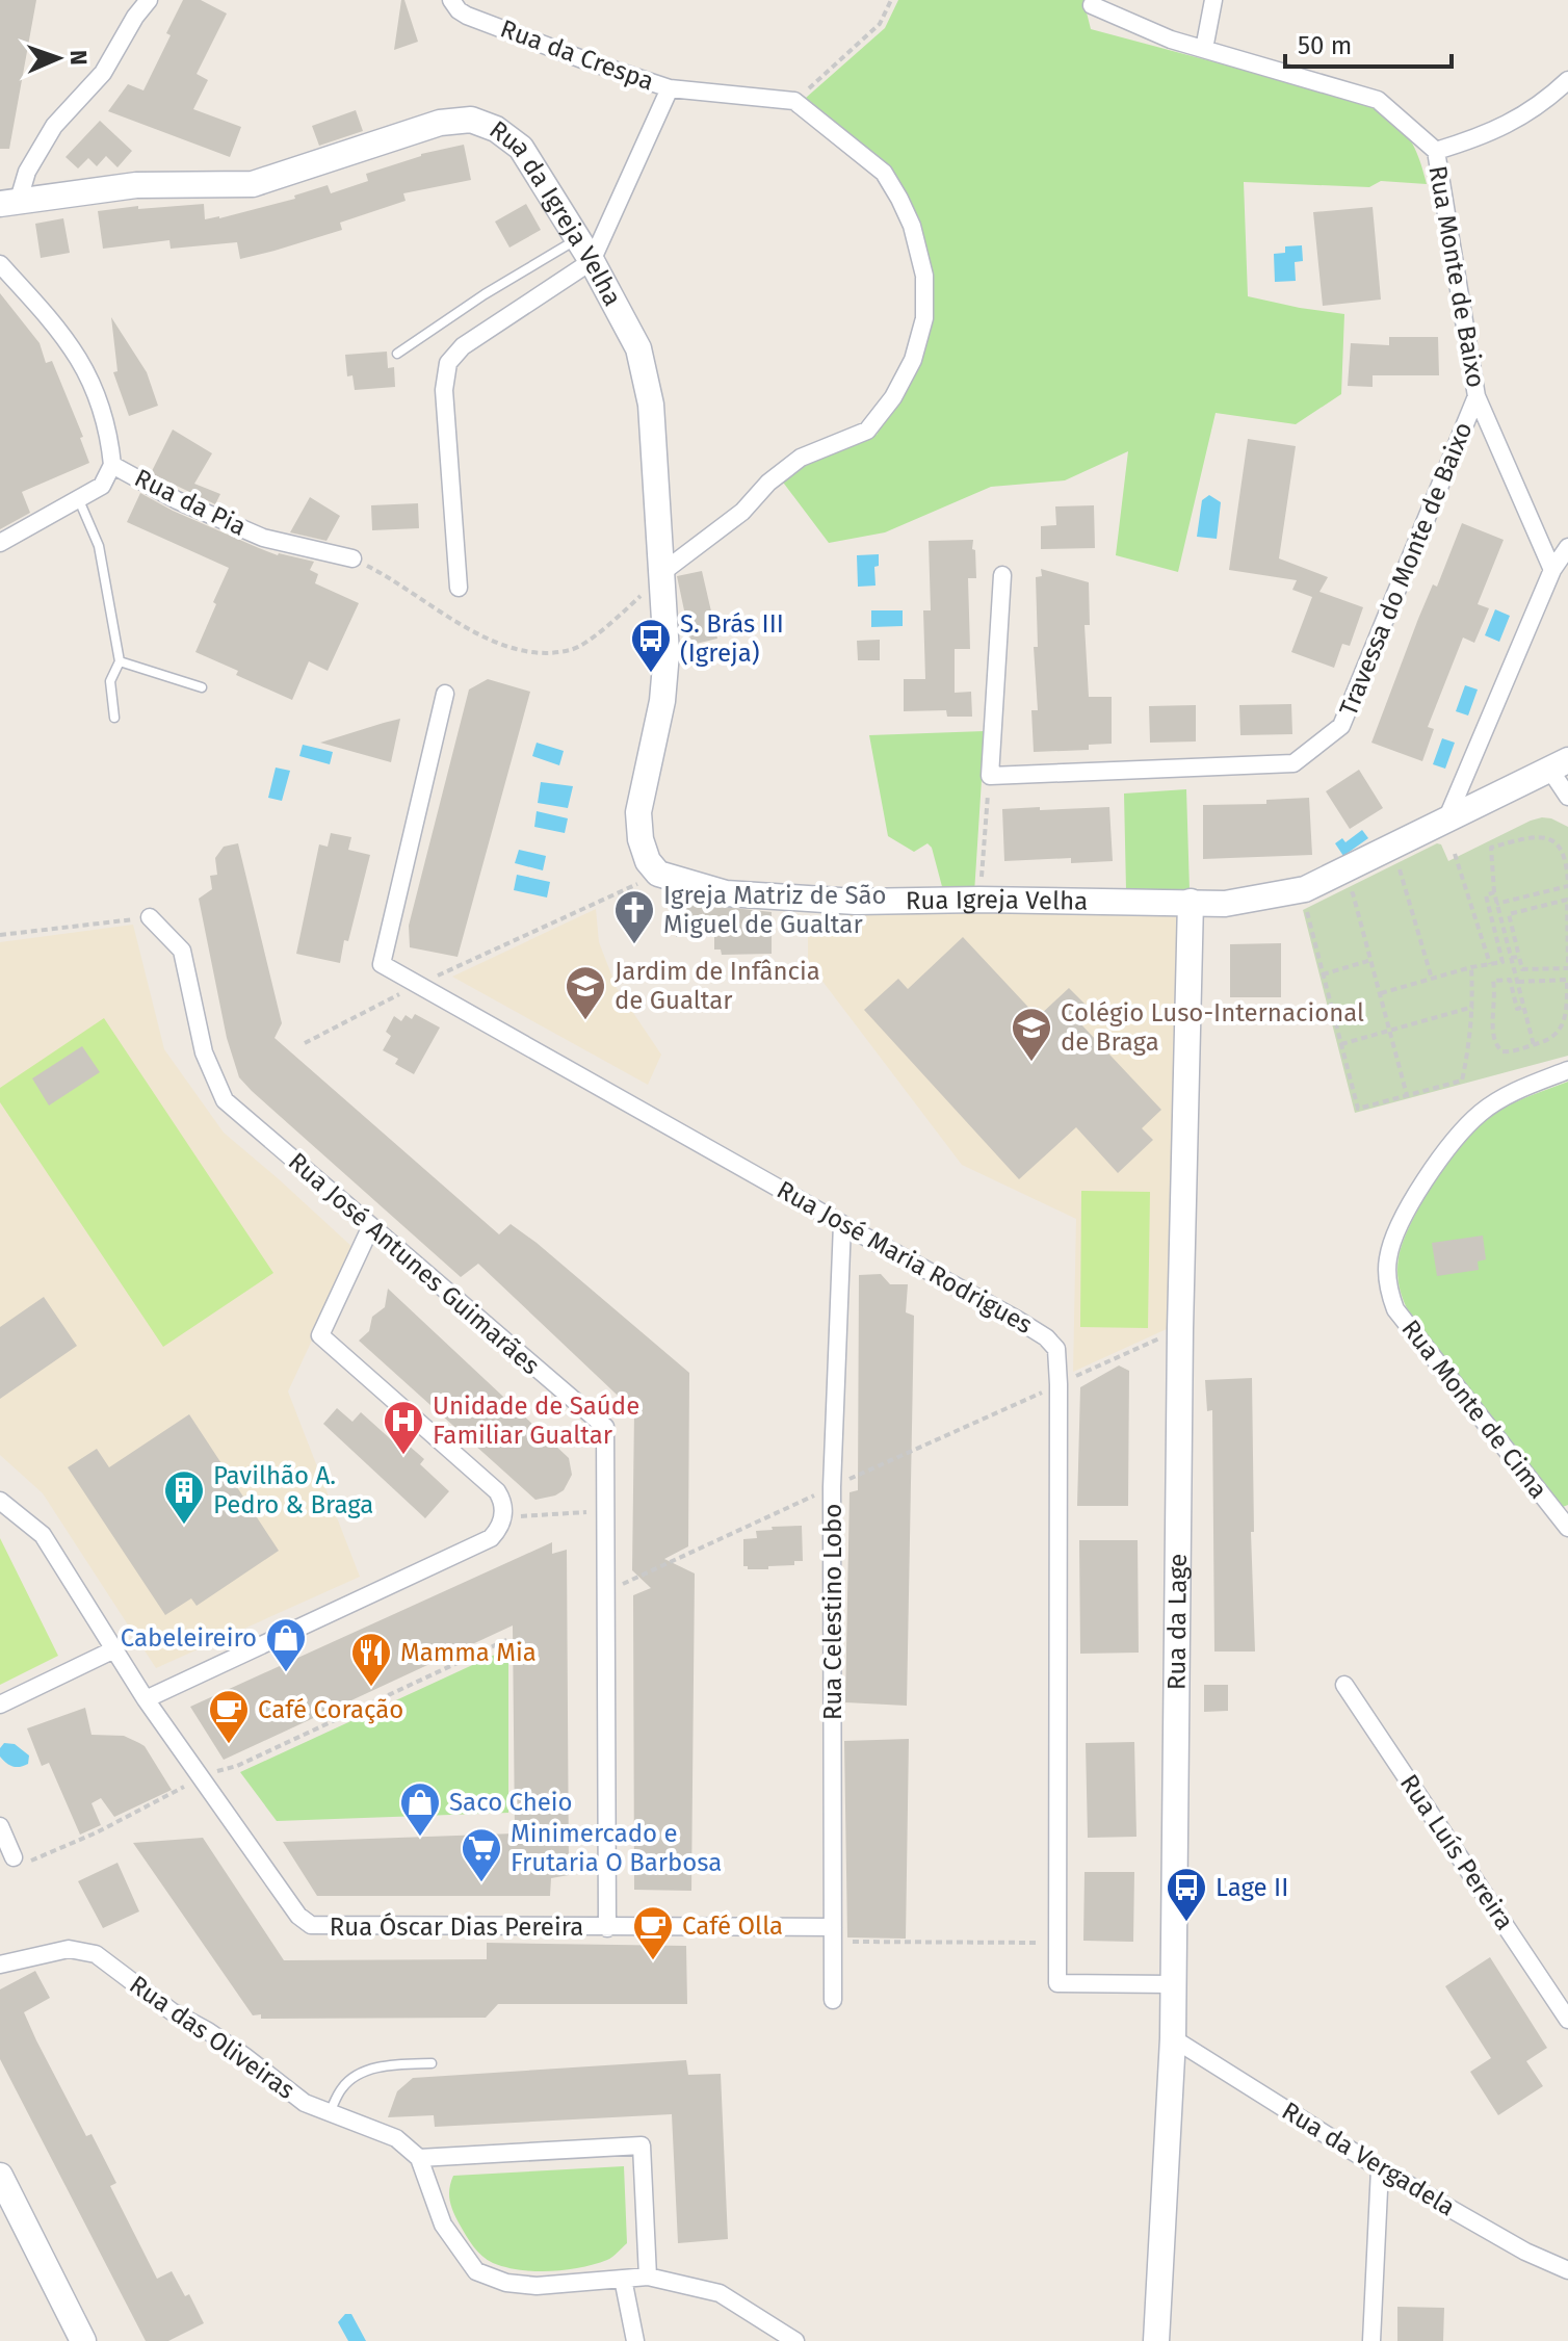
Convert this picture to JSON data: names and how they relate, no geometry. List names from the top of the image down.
{
  "streets": {
    "street": [
      "Rua da Crespa",
      "Rua da Igreja Velha",
      "Rua Monte de Baixo",
      "Rua da Pia",
      "Travessa do Monte de Baixo",
      "Rua Igreja Velha",
      "Rua José Maria Rodrigues",
      "Rua José Antunes Guimarães",
      "Rua Monte de Cima",
      "Rua Celestino Lobo",
      "Rua da Lage",
      "Rua Luís Pereira",
      "Rua Óscar Dias Pereira",
      "Rua das Oliveiras",
      "Rua da Vergadela"
    ]
  },
  "crossings": [
    ["Rua da Crespa", "Rua da Igreja Velha"],
    ["Rua da Igreja Velha", "Rua Igreja Velha"],
    ["Rua Monte de Baixo", "Travessa do Monte de Baixo"],
    ["Rua Igreja Velha", "Rua da Lage"],
    ["Rua José Maria Rodrigues", "Rua Celestino Lobo"],
    ["Rua José Maria Rodrigues", "Rua da Lage"],
    ["Rua José Antunes Guimarães", "Rua Óscar Dias Pereira"],
    ["Rua Celestino Lobo", "Rua Óscar Dias Pereira"],
    ["Rua da Lage", "Rua da Vergadela"]
  ],
  "places": {
    "bus stop": ["S. Brás III (Igreja)", "Lage II"],
    "church": ["Igreja Matriz de São Miguel de Gualtar"],
    "school or university": ["Jardim de Infância de Gualtar", "Colégio Luso-Internacional de Braga"],
    "hospital": ["Unidade de Saúde Familiar Gualtar"],
    "building": ["Pavilhão A. Pedro & Braga"],
    "shop": ["Cabeleireiro", "Saco Cheio"],
    "restaurant": ["Mamma Mia"],
    "cafe": ["Café Coração", "Café Olla"],
    "supermarket": ["Minimercado e Frutaria O Barbosa"]
  },
  "scale_bar": "50 m",
  "north": "right"
}
